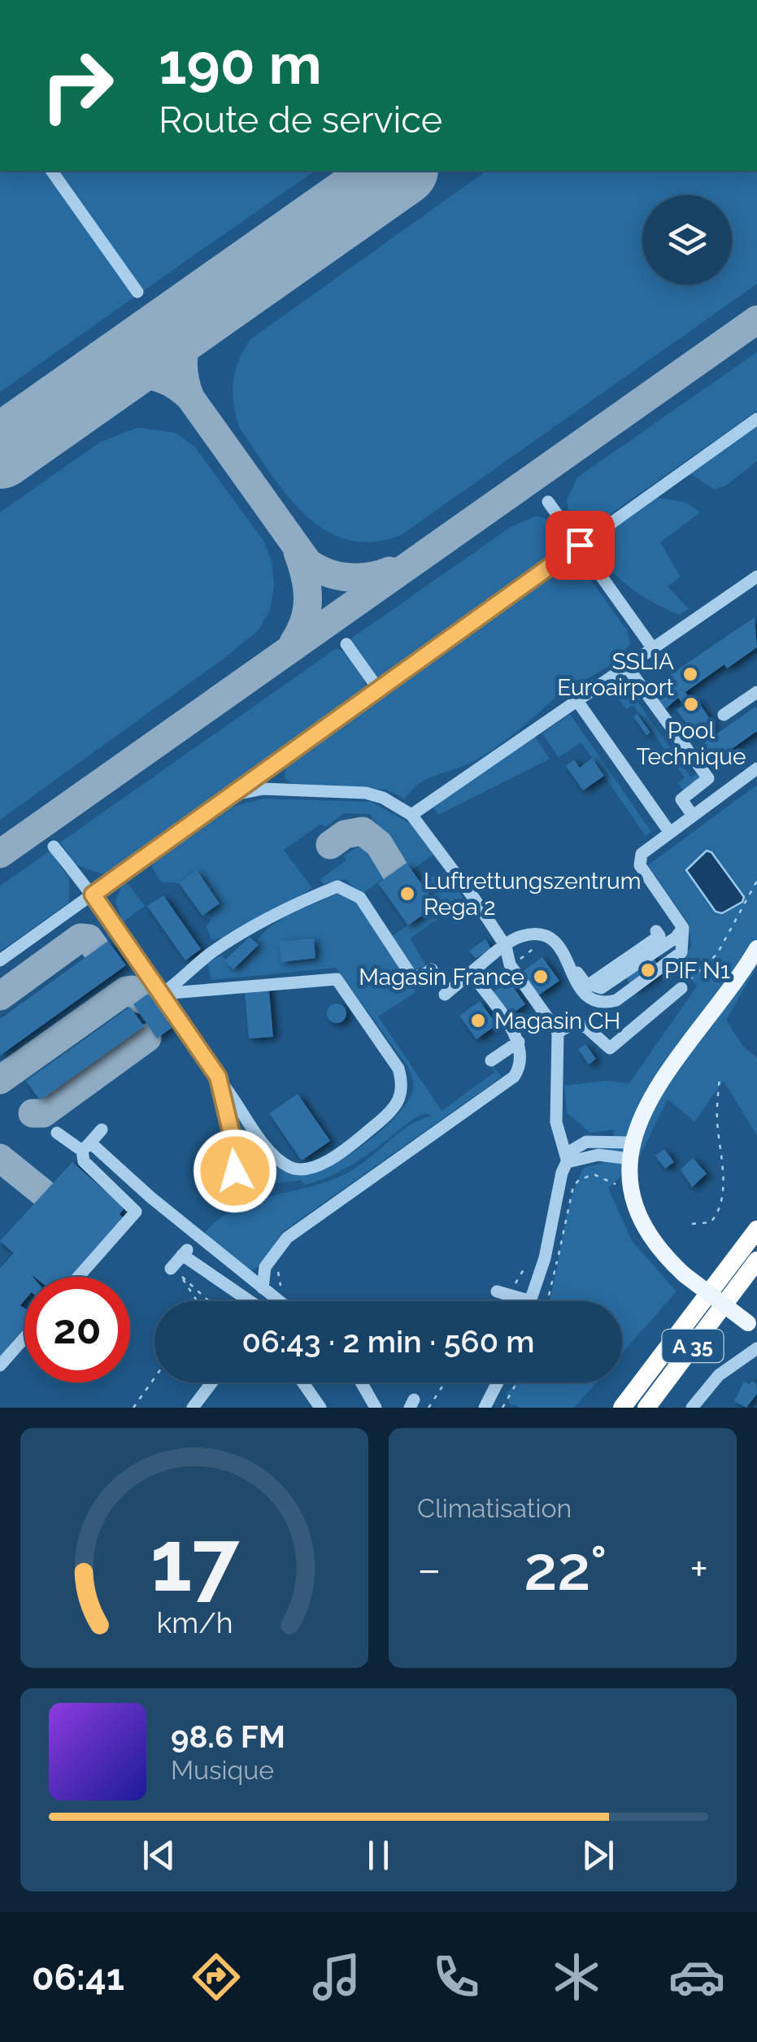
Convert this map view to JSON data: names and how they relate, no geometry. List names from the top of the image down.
{
  "streets": {
    "highway": ["A 35"]
  },
  "places": [
    "SSLIA Euroairport",
    "Pool Technique",
    "Luftrettungszentrum Rega 2",
    "PIF N1",
    "Magasin France",
    "Magasin CH"
  ],
  "page": {
    "turn": ["190 m", "Route de service"],
    "limit": "20",
    "trip": "06:43 · 2 min · 560 m",
    "tile": "Climatisation",
    "heat": ["−", "22°", "+"],
    "song": ["98.6 FM", "Musique"],
    "tabs": "06:41",
    "gauge": ["17", "km/h"]
  }
}
